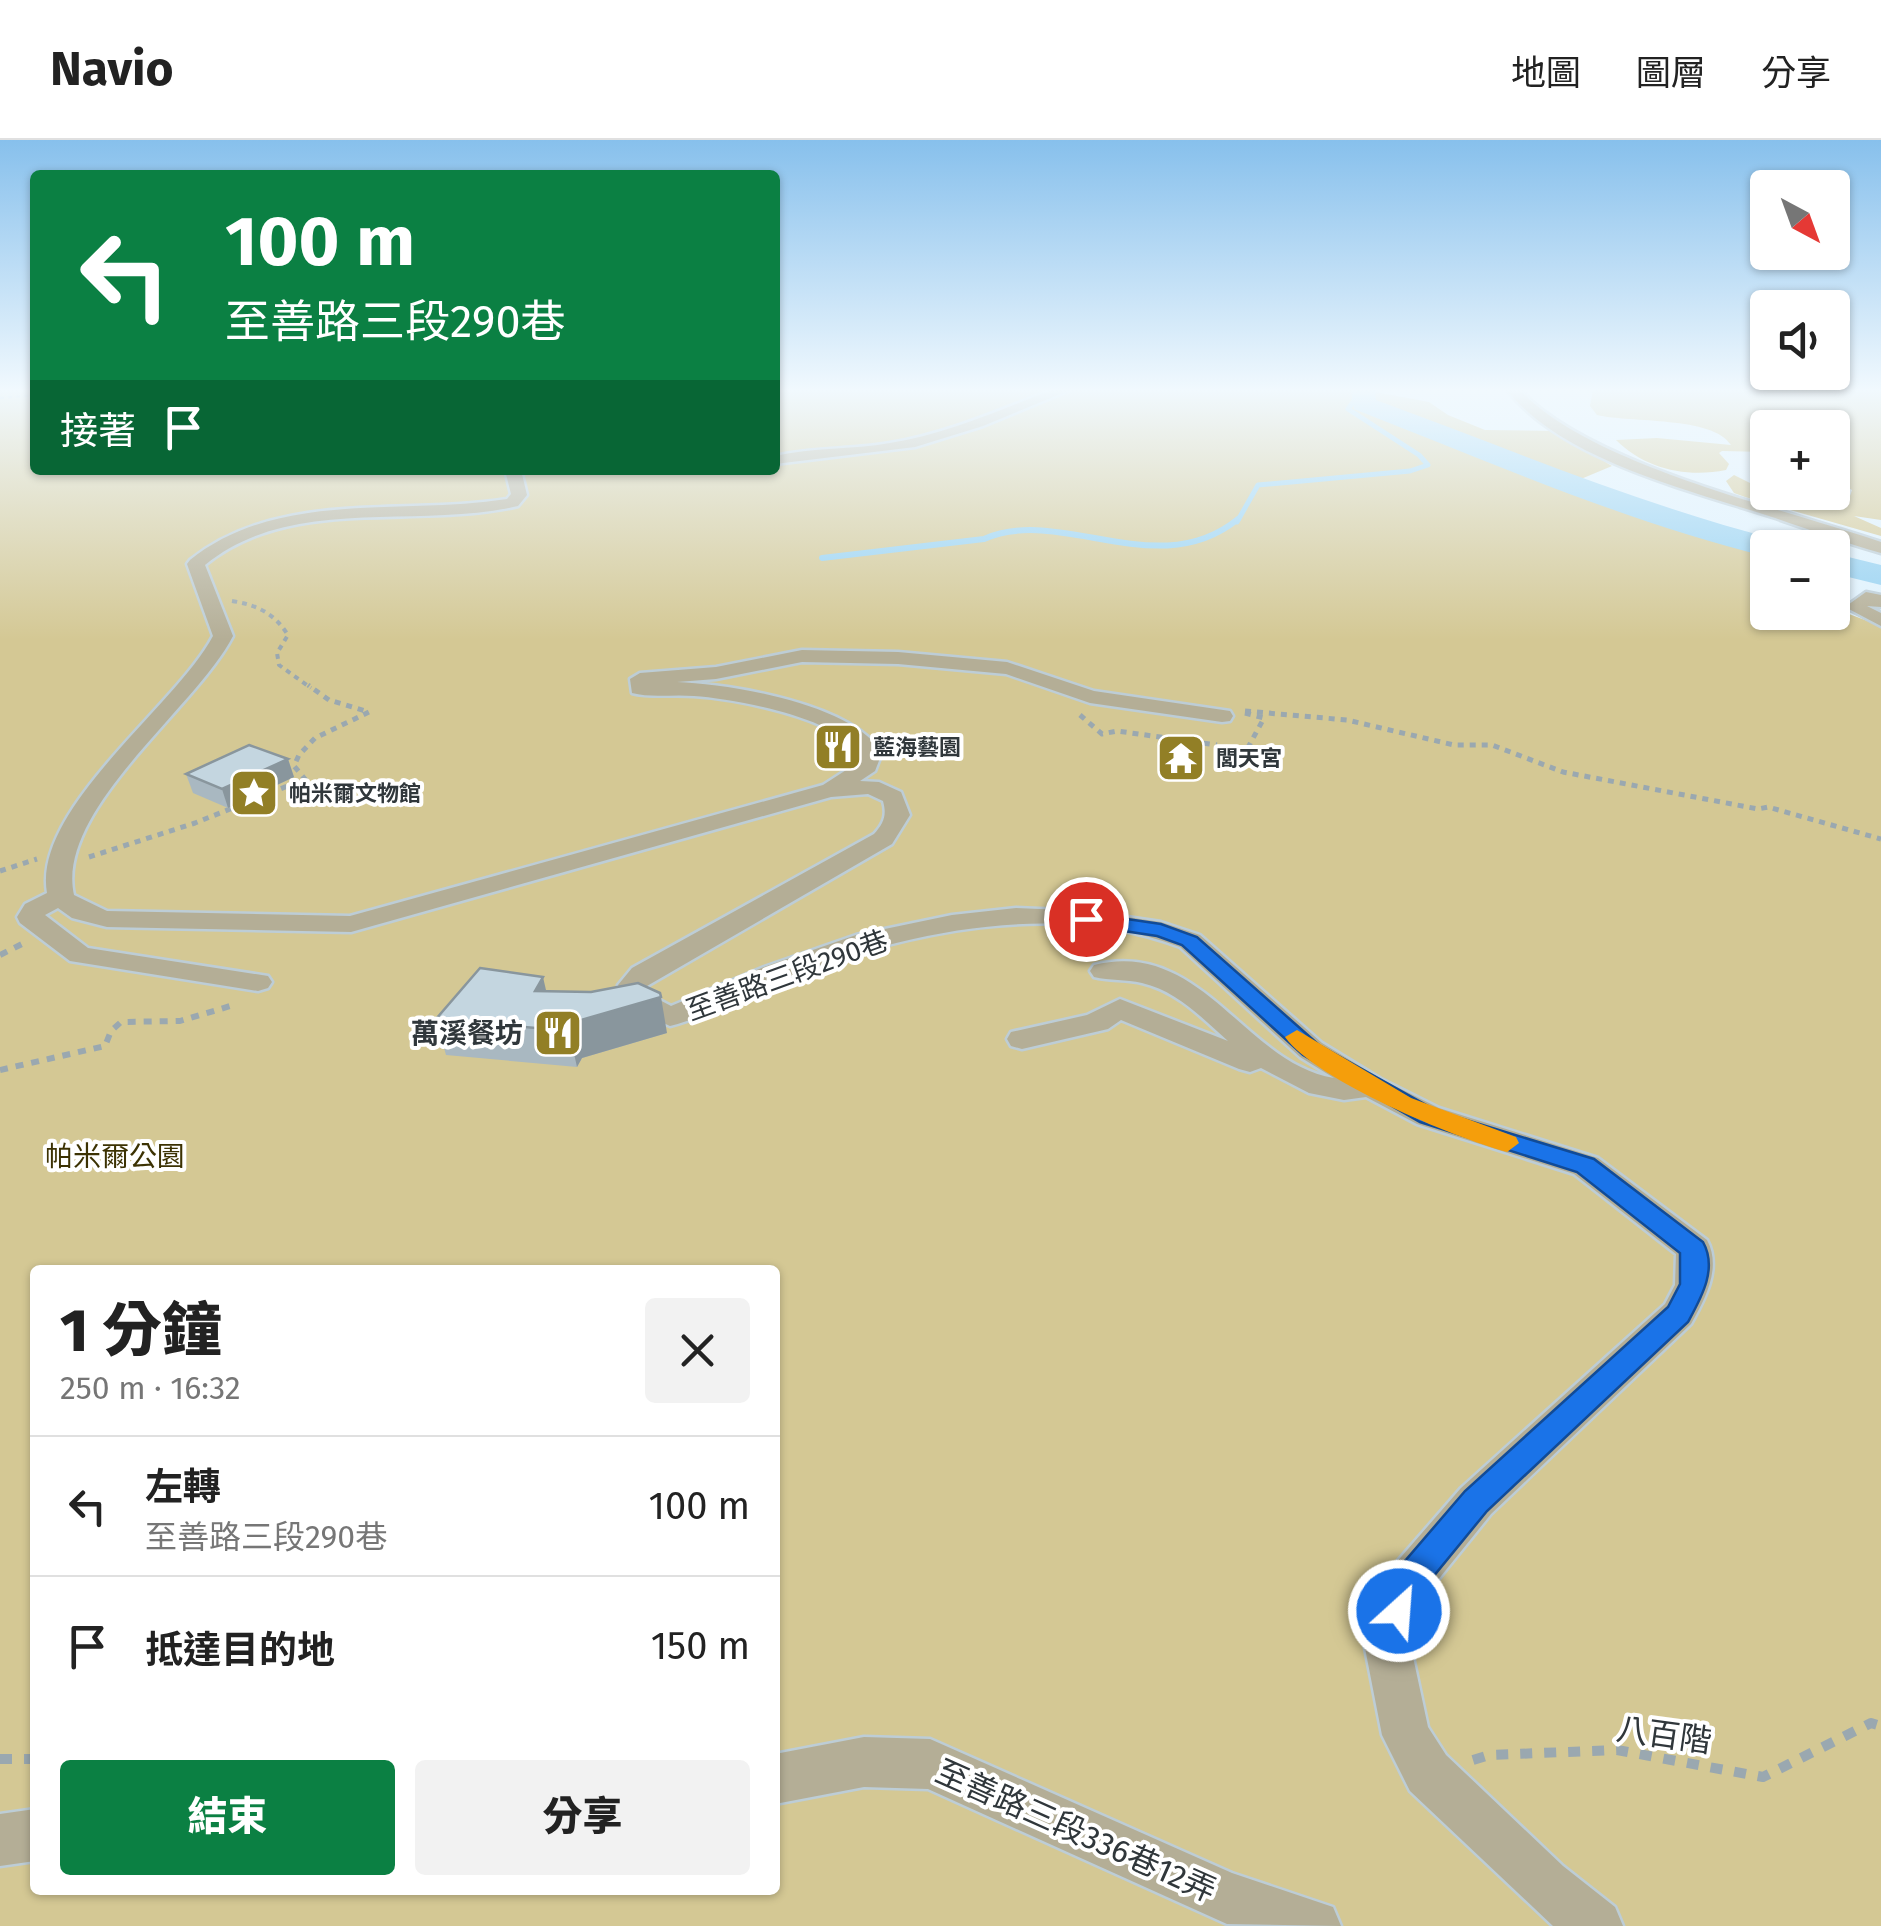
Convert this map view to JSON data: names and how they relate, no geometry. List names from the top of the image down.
{
  "streets": {
    "street": ["至善路三段290巷", "至善路三段336巷12弄"],
    "path": ["八百階"]
  },
  "crossings": [
    ["至善路三段290巷", "八百階"]
  ],
  "parks": ["帕米爾公園"],
  "places": {
    "restaurant": ["藍海藝園", "萬溪餐坊"],
    "temple": ["閭天宮"],
    "place": ["帕米爾文物館"]
  },
  "north": "bottom right",
  "page": {
    "header": "Navio",
    "nav": ["地圖", "圖層", "分享"],
    "map_buttons": ["+", "−"],
    "turn": ["100 m", "至善路三段290巷"],
    "then": "接著",
    "heading": ["1 分鐘", "250 m · 16:32"],
    "list": [
      {
        "name": "左轉",
        "note": "至善路三段290巷",
        "value": "100 m"
      },
      {
        "name": "抵達目的地",
        "value": "150 m"
      }
    ],
    "buttons": ["結束", "分享"]
  }
}
